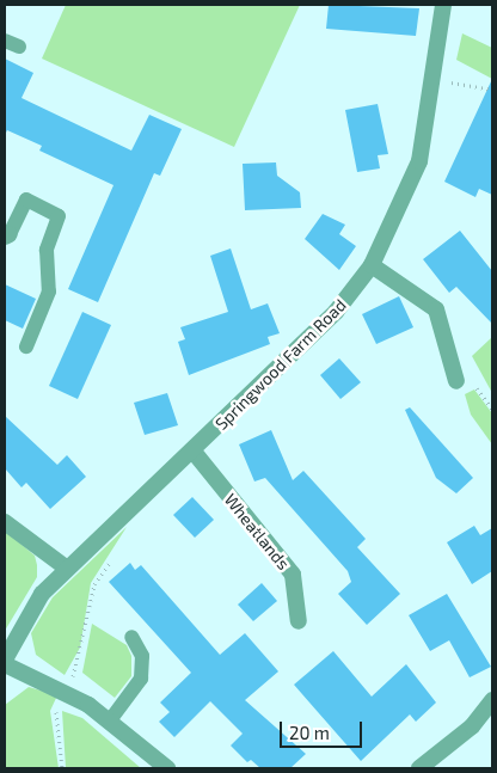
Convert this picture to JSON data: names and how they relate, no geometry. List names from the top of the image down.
{
  "streets": {
    "street": ["Springwood Farm Road", "Wheatlands"]
  },
  "crossings": [
    ["Springwood Farm Road", "Wheatlands"]
  ],
  "scale_bar": "20 m"
}
